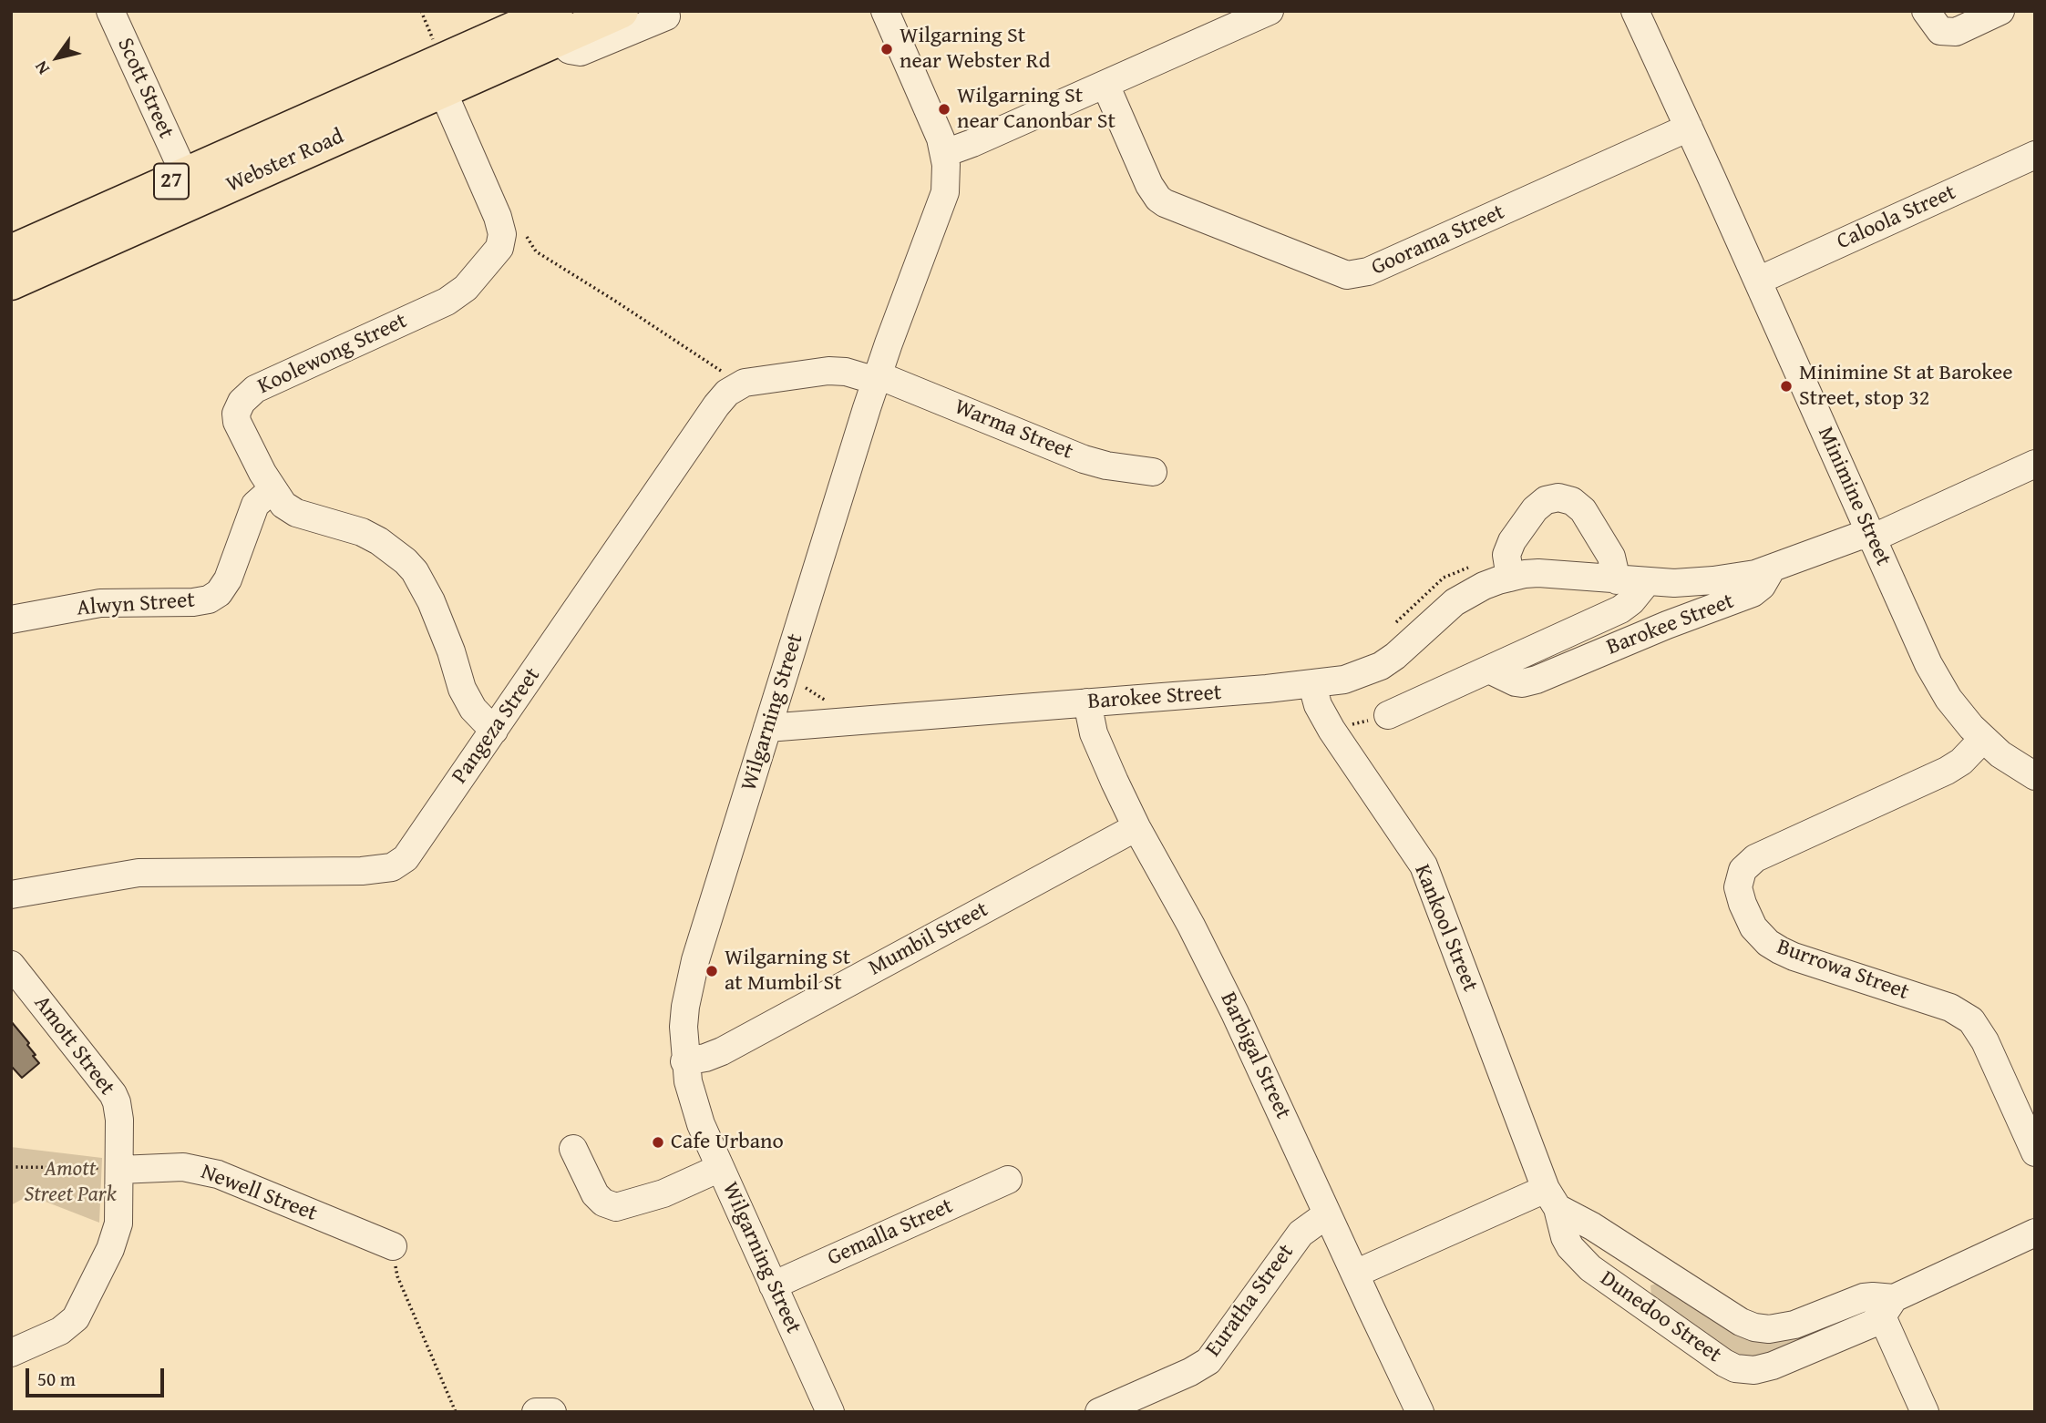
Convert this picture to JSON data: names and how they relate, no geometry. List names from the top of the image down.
{
  "streets": {
    "main road": ["Webster Road", "27"],
    "street": [
      "Scott Street",
      "Caloola Street",
      "Goorama Street",
      "Koolewong Street",
      "Warma Street",
      "Minimine Street",
      "Alwyn Street",
      "Barokee Street",
      "Wilgarning Street",
      "Pangeza Street",
      "Kankool Street",
      "Mumbil Street",
      "Burrowa Street",
      "Amott Street",
      "Barbigal Street",
      "Newell Street",
      "Gemalla Street",
      "Euratha Street",
      "Dunedoo Street"
    ]
  },
  "crossings": [
    ["Scott Street", "Webster Road"],
    ["Webster Road", "Koolewong Street"],
    ["Caloola Street", "Minimine Street"],
    ["Goorama Street", "Minimine Street"],
    ["Koolewong Street", "Alwyn Street"],
    ["Koolewong Street", "Pangeza Street"],
    ["Warma Street", "Wilgarning Street"],
    ["Warma Street", "Pangeza Street"],
    ["Minimine Street", "Barokee Street"],
    ["Minimine Street", "Burrowa Street"],
    ["Barokee Street", "Wilgarning Street"],
    ["Barokee Street", "Kankool Street"],
    ["Barokee Street", "Barbigal Street"],
    ["Wilgarning Street", "Pangeza Street"],
    ["Wilgarning Street", "Mumbil Street"],
    ["Wilgarning Street", "Gemalla Street"],
    ["Kankool Street", "Dunedoo Street"],
    ["Mumbil Street", "Barbigal Street"],
    ["Amott Street", "Newell Street"],
    ["Barbigal Street", "Euratha Street"]
  ],
  "parks": ["Amott Street Park"],
  "places": [
    "Wilgarning St near Webster Rd",
    "Wilgarning St near Canonbar St",
    "Minimine St at Barokee Street, stop 32",
    "Wilgarning St at Mumbil St",
    "Cafe Urbano"
  ],
  "scale_bar": "50 m",
  "north": "bottom left"
}
